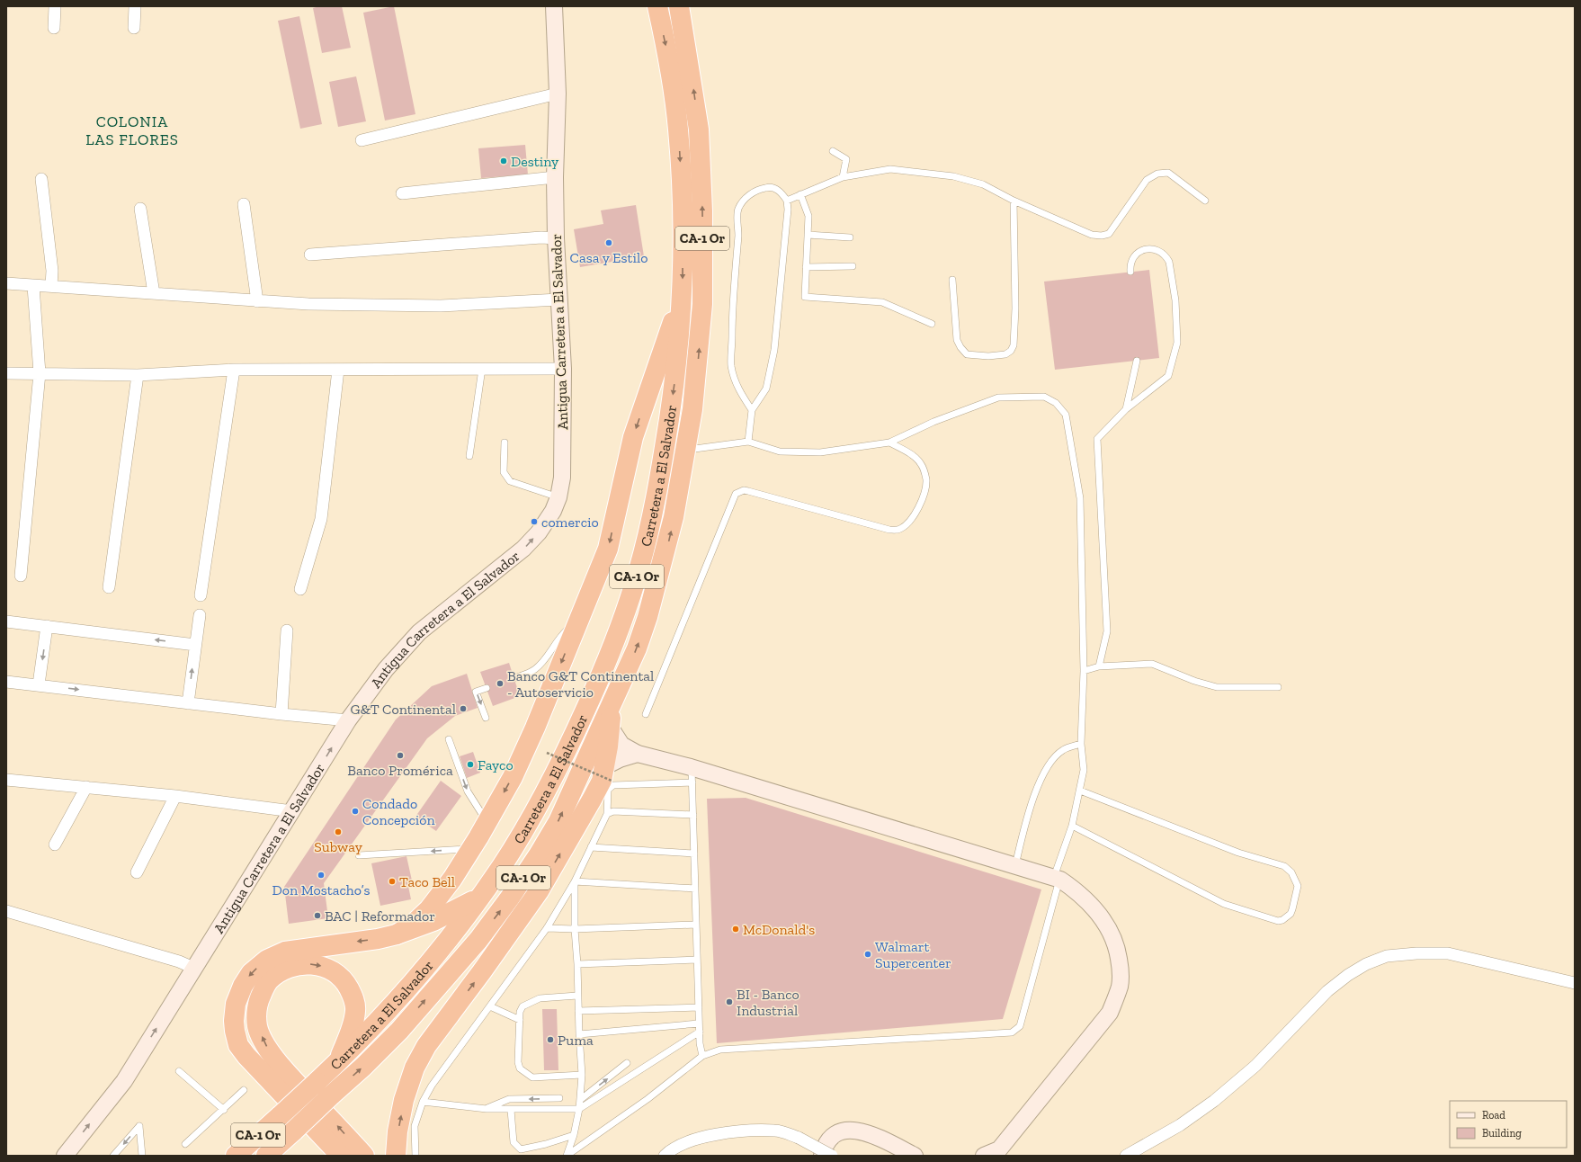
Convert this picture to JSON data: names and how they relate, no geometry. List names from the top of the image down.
{
  "streets": {
    "highway": ["CA-1 Or", "Carretera a El Salvador"],
    "street": ["Antigua Carretera a El Salvador"]
  },
  "one_way": ["Antigua Carretera a El Salvador"],
  "districts": ["COLONIA LAS FLORES"],
  "places": [
    "Destiny",
    "Casa y Estilo",
    "comercio",
    "Banco G&T Continental - Autoservicio",
    "G&T Continental",
    "Banco Promérica",
    "Fayco",
    "Condado Concepción",
    "Subway",
    "Don Mostacho’s",
    "Taco Bell",
    "BAC | Reformador",
    "McDonald's",
    "Walmart Supercenter",
    "BI - Banco Industrial",
    "Puma"
  ],
  "legend": ["Road", "Building"]
}
